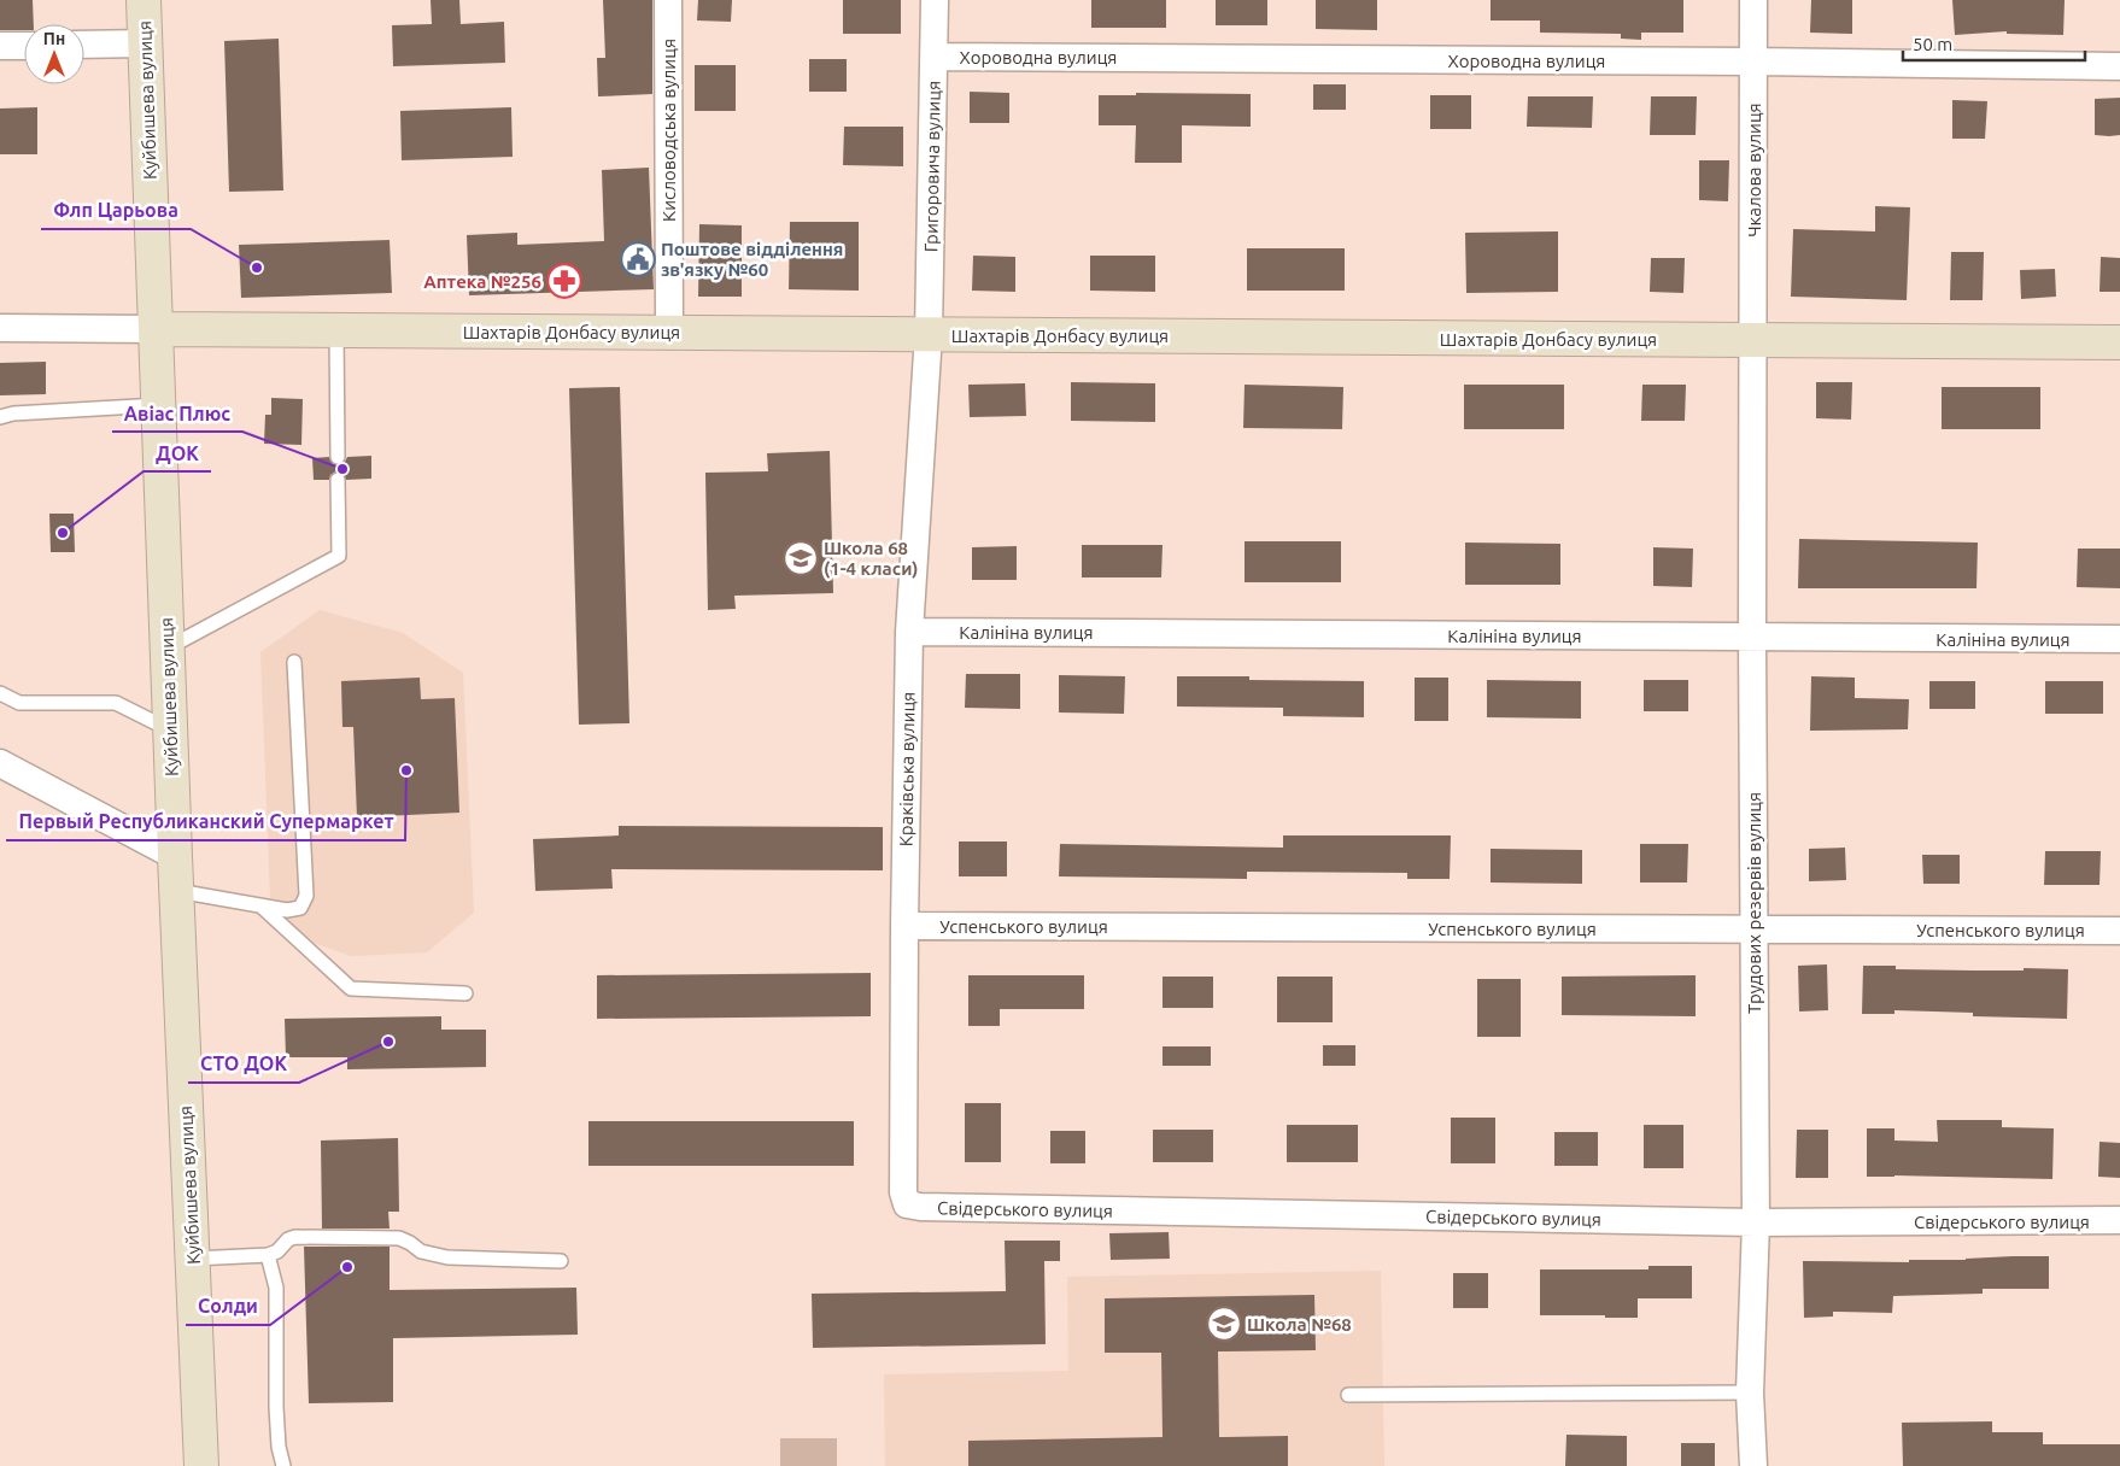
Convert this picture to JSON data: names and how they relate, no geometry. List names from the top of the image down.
{
  "streets": {
    "street": [
      "Хороводна вулиця",
      "Куйбишева вулиця",
      "Кисловодська вулиця",
      "Григоровича вулиця",
      "Чкалова вулиця",
      "Шахтарів Донбасу вулиця",
      "Калініна вулиця",
      "Краківська вулиця",
      "Трудових резервів вулиця",
      "Успенського вулиця",
      "Свідерського вулиця"
    ]
  },
  "crossings": [
    ["Хороводна вулиця", "Григоровича вулиця"],
    ["Хороводна вулиця", "Чкалова вулиця"],
    ["Куйбишева вулиця", "Шахтарів Донбасу вулиця"],
    ["Кисловодська вулиця", "Шахтарів Донбасу вулиця"],
    ["Григоровича вулиця", "Шахтарів Донбасу вулиця"],
    ["Григоровича вулиця", "Краківська вулиця"],
    ["Чкалова вулиця", "Шахтарів Донбасу вулиця"],
    ["Чкалова вулиця", "Трудових резервів вулиця"],
    ["Шахтарів Донбасу вулиця", "Краківська вулиця"],
    ["Шахтарів Донбасу вулиця", "Трудових резервів вулиця"],
    ["Калініна вулиця", "Краківська вулиця"],
    ["Калініна вулиця", "Трудових резервів вулиця"],
    ["Краківська вулиця", "Успенського вулиця"],
    ["Краківська вулиця", "Свідерського вулиця"],
    ["Трудових резервів вулиця", "Успенського вулиця"],
    ["Трудових резервів вулиця", "Свідерського вулиця"]
  ],
  "places": {
    "public building": ["Поштове відділення зв'язку №60"],
    "other": [
      "Флп Царьова",
      "Авіас Плюс",
      "ДОК",
      "Первый Республиканский Супермаркет",
      "СТО ДОК",
      "Солди"
    ],
    "pharmacy": ["Аптека №256"],
    "school or university": ["Школа 68 (1-4 класи)", "Школа №68"]
  },
  "scale_bar": "50 m",
  "north": "top"
}
